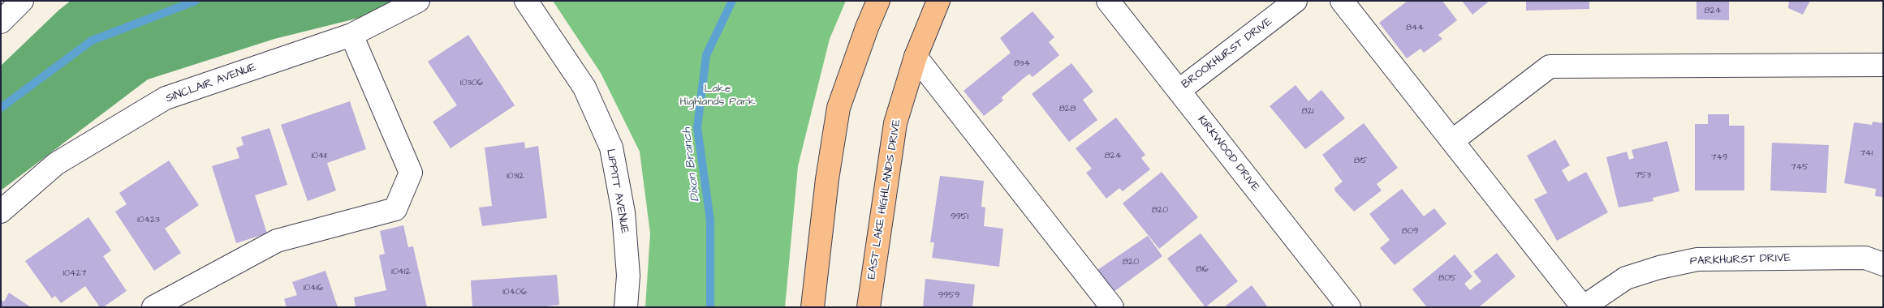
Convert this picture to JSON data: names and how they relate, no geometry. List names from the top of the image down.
{
  "streets": {
    "main road": ["EAST LAKE HIGHLANDS DRIVE"],
    "street": [
      "BROOKHURST DRIVE",
      "SINCLAIR AVENUE",
      "KIRKWOOD DRIVE",
      "LIPPITT AVENUE",
      "PARKHURST DRIVE"
    ]
  },
  "crossings": [
    ["BROOKHURST DRIVE", "KIRKWOOD DRIVE"]
  ],
  "water": ["Dixon Branch"],
  "parks": ["Lake Highlands Park"],
  "house_numbers": [
    "824",
    "844",
    "834",
    "10306",
    "828",
    "821",
    "741",
    "10411",
    "824",
    "749",
    "815",
    "745",
    "753",
    "10312",
    "820",
    "9951",
    "10423",
    "809",
    "820",
    "816",
    "10412",
    "10427",
    "805",
    "10416",
    "10406",
    "9959"
  ]
}
